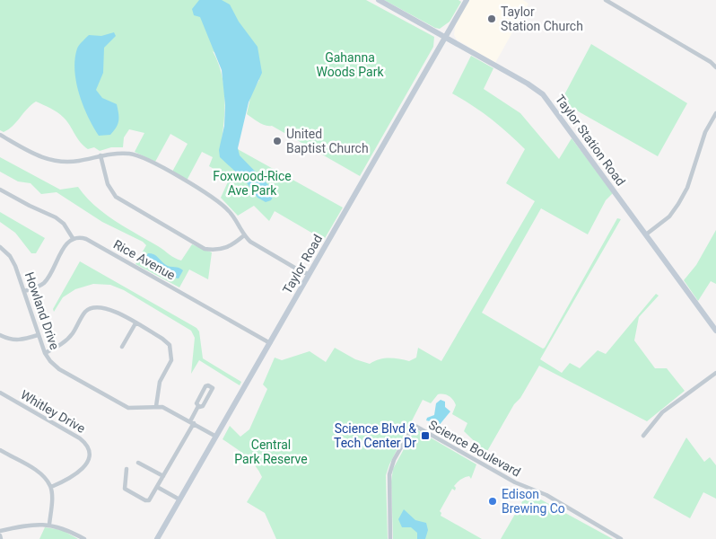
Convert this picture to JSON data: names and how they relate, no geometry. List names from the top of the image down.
{
  "streets": {
    "main road": ["Taylor Station Road", "Taylor Road"],
    "street": [
      "Rice Avenue",
      "Howland Drive",
      "Whitley Drive",
      "Science Boulevard"
    ]
  },
  "crossings": [
    ["Taylor Station Road", "Taylor Road"],
    ["Rice Avenue", "Taylor Road"],
    ["Taylor Road", "Howland Drive"]
  ],
  "parks": ["Gahanna Woods Park", "Foxwood-Rice Ave Park", "Central Park Reserve"],
  "places": {
    "other": ["Taylor Station Church", "United Baptist Church", "Edison Brewing Co"],
    "transit": ["Science Blvd & Tech Center Dr"]
  }
}
